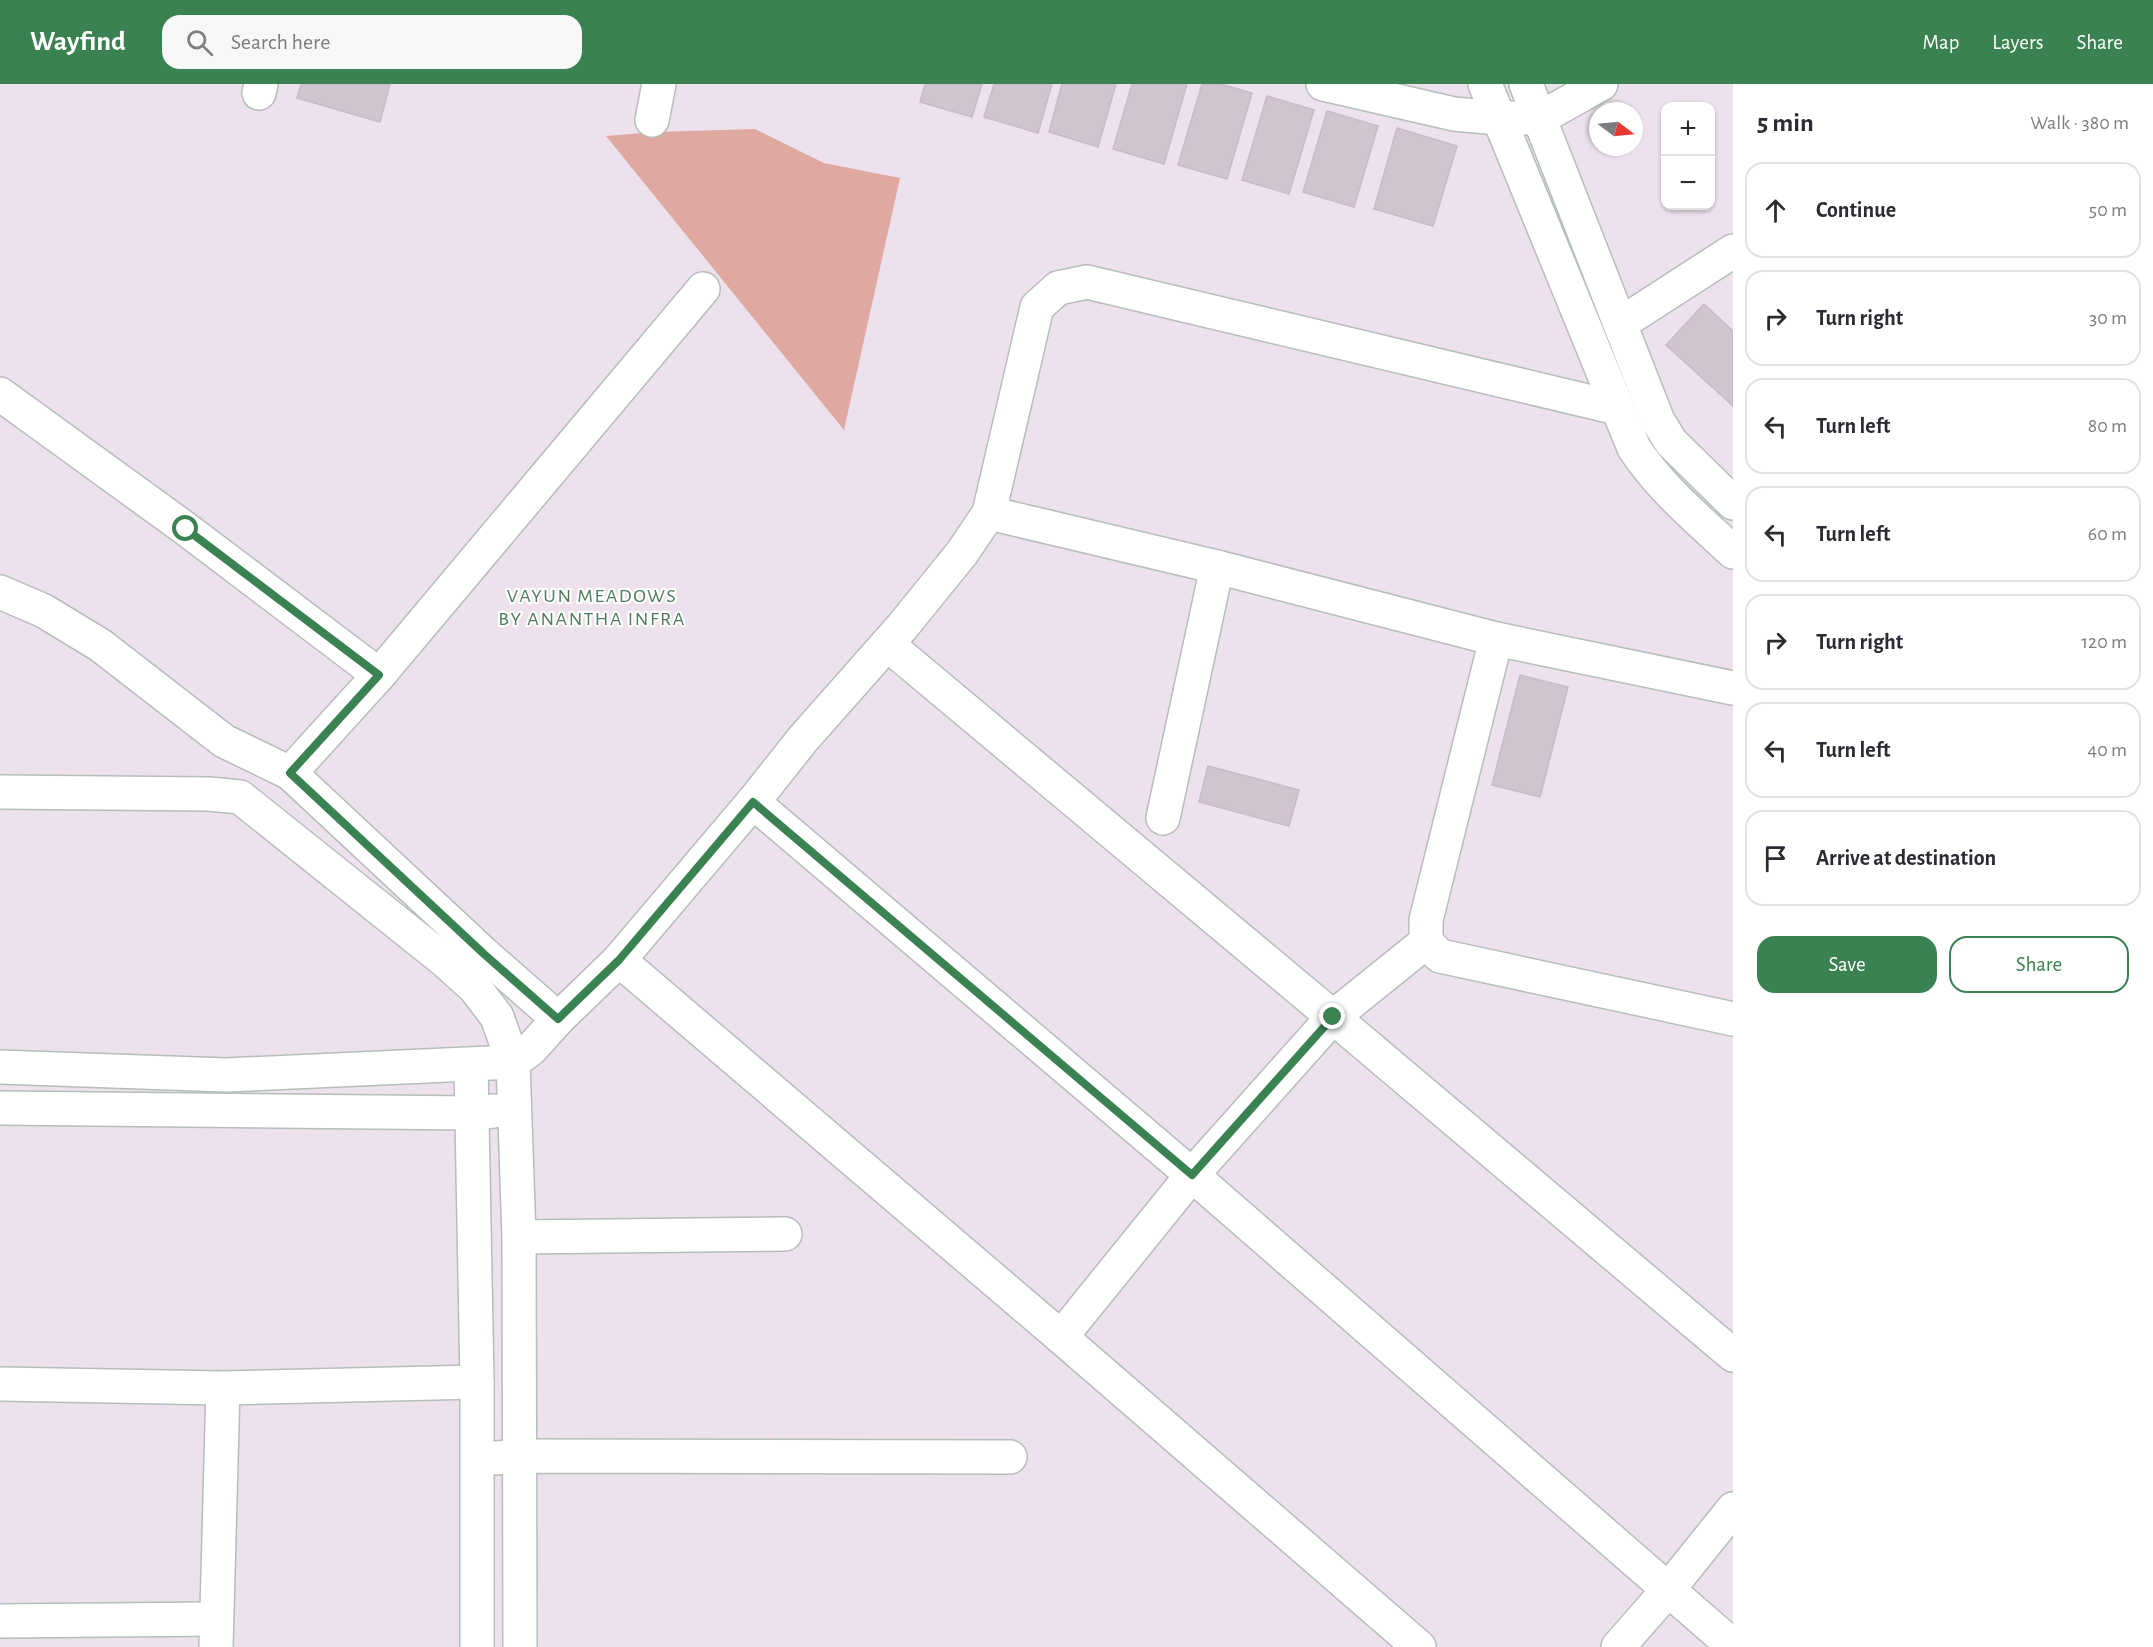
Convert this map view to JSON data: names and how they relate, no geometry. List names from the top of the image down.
{
  "districts": ["VAYUN MEADOWS BY ANANTHA INFRA"],
  "north": "right",
  "page": {
    "header": "Wayfind",
    "search": "Search here",
    "nav": ["Map", "Layers", "Share"],
    "heading": ["5 min", "Walk · 380 m"],
    "map_buttons": ["+", "−"],
    "list": [
      ["Continue", "50 m"],
      ["Turn right", "30 m"],
      ["Turn left", "80 m"],
      ["Turn left", "60 m"],
      ["Turn right", "120 m"],
      ["Turn left", "40 m"],
      "Arrive at destination"
    ],
    "buttons": ["Save", "Share"]
  }
}
